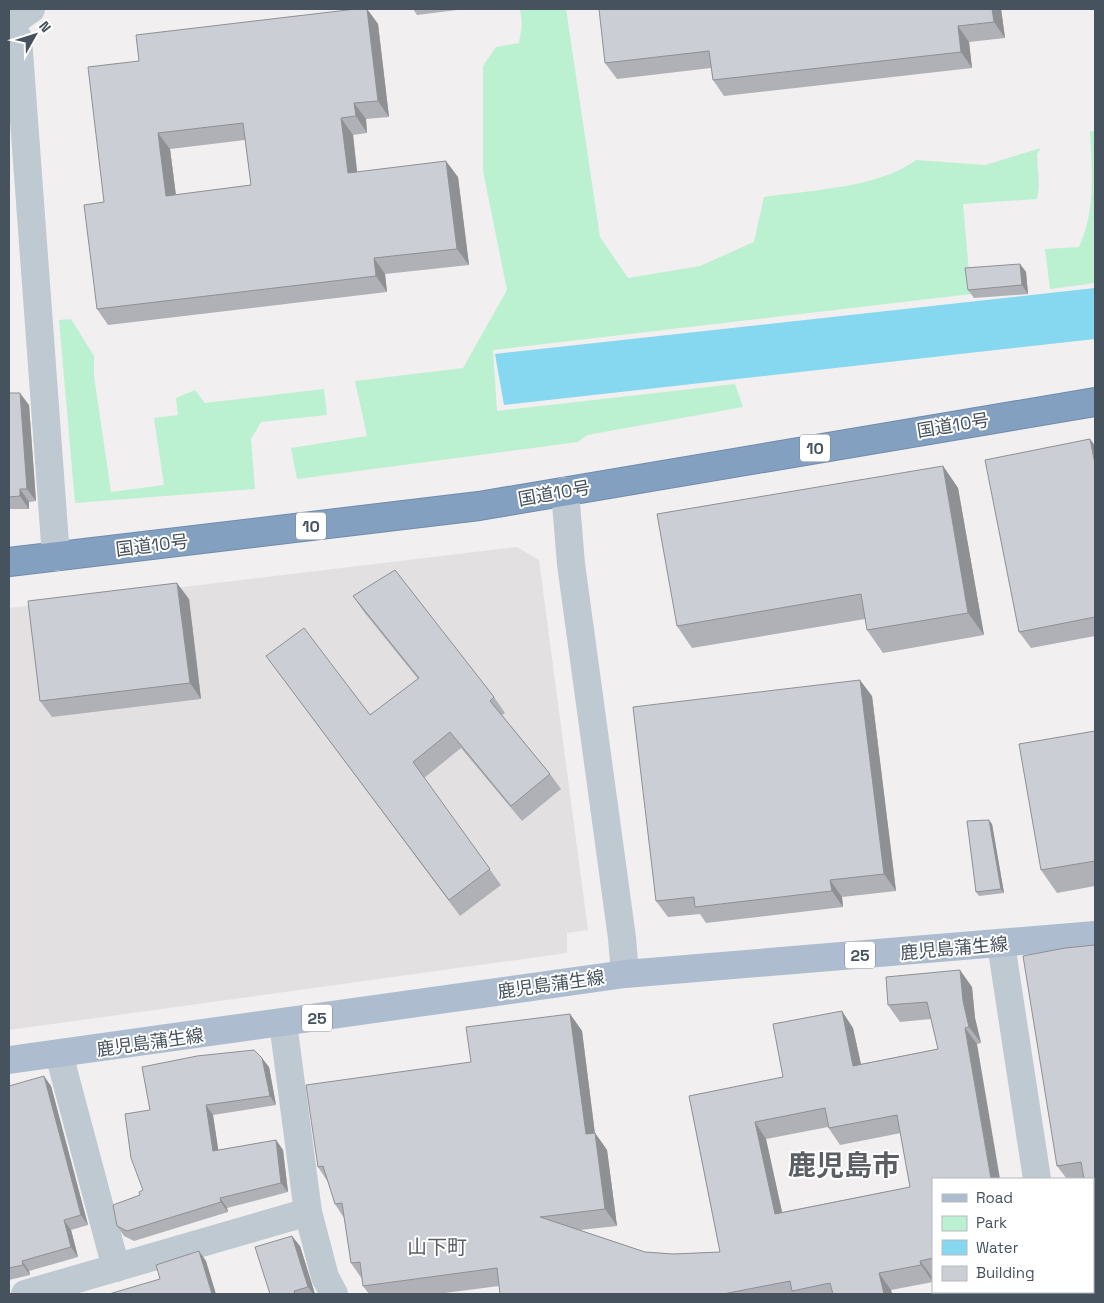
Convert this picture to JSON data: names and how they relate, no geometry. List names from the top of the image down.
{
  "streets": {
    "highway": ["国道10号", "10"],
    "main road": ["鹿児島蒲生線", "25"]
  },
  "districts": ["鹿児島市", "山下町"],
  "legend": [
    "Road",
    "Park",
    "Water",
    "Building"
  ],
  "north": "top right"
}
